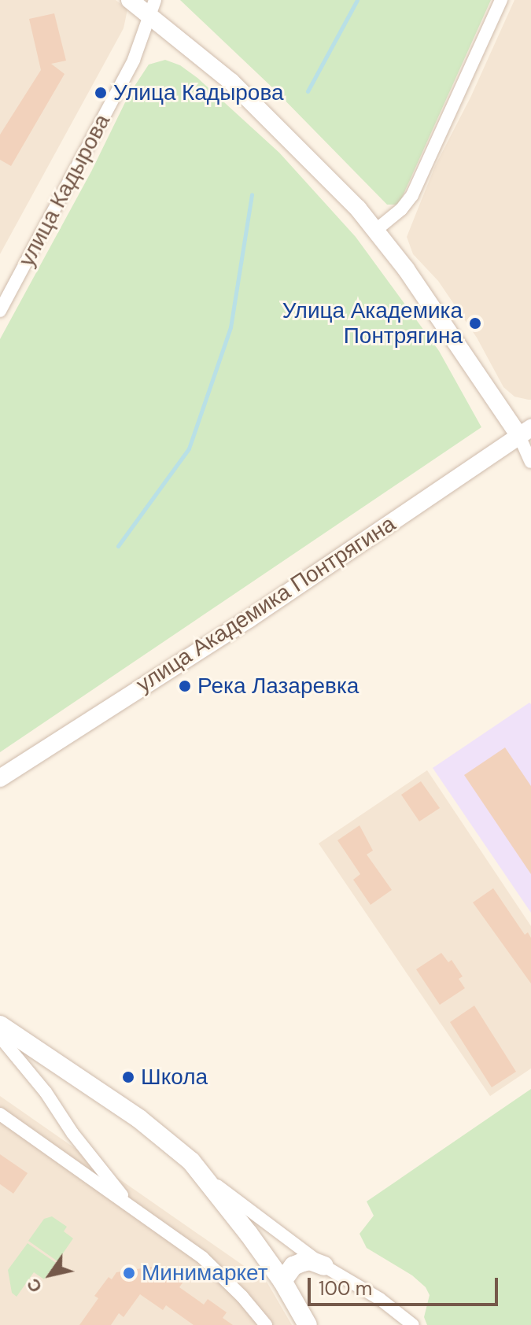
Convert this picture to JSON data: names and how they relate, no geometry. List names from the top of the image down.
{
  "streets": {
    "street": ["улица Кадырова", "улица Академика Понтрягина"]
  },
  "places": [
    "Улица Кадырова",
    "Улица Академика Понтрягина",
    "Река Лазаревка",
    "Школа",
    "Минимаркет"
  ],
  "scale_bar": "100 m",
  "north": "bottom left"
}
